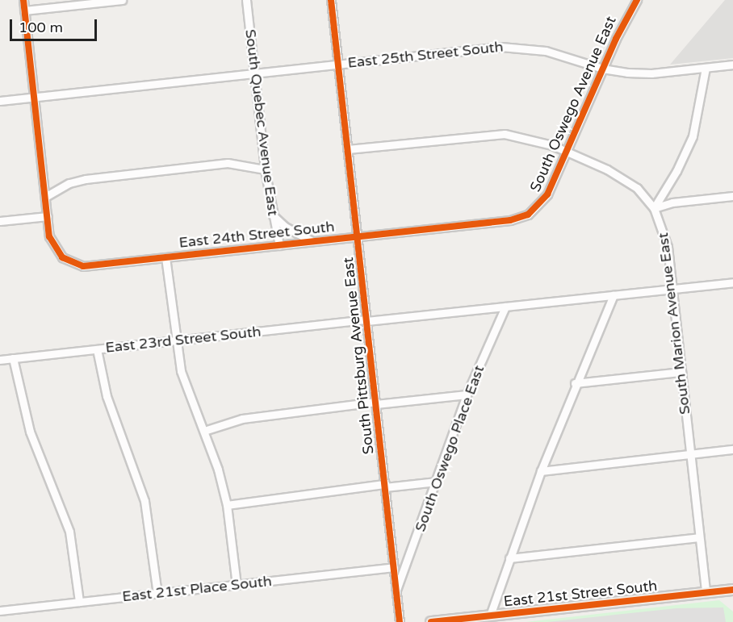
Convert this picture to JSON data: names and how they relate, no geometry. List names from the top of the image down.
{
  "streets": {
    "main road": ["East 21st Street South"],
    "street": [
      "East 25th Street South",
      "South Oswego Avenue East",
      "South Quebec Avenue East",
      "East 24th Street South",
      "South Marion Avenue East",
      "East 23rd Street South",
      "South Pittsburg Avenue East",
      "South Oswego Place East",
      "East 21st Place South"
    ]
  },
  "crossings": [
    ["East 25th Street South", "South Oswego Avenue East"],
    ["East 25th Street South", "South Quebec Avenue East"],
    ["East 25th Street South", "South Pittsburg Avenue East"],
    ["South Oswego Avenue East", "East 24th Street South"],
    ["South Oswego Avenue East", "South Marion Avenue East"],
    ["South Quebec Avenue East", "East 24th Street South"],
    ["East 24th Street South", "South Pittsburg Avenue East"],
    ["South Marion Avenue East", "East 23rd Street South"],
    ["South Marion Avenue East", "South Pittsburg Avenue East"],
    ["South Marion Avenue East", "East 21st Street South"],
    ["East 23rd Street South", "South Pittsburg Avenue East"],
    ["East 23rd Street South", "South Oswego Place East"],
    ["South Pittsburg Avenue East", "South Oswego Place East"],
    ["South Pittsburg Avenue East", "East 21st Place South"]
  ],
  "scale_bar": "100 m"
}
